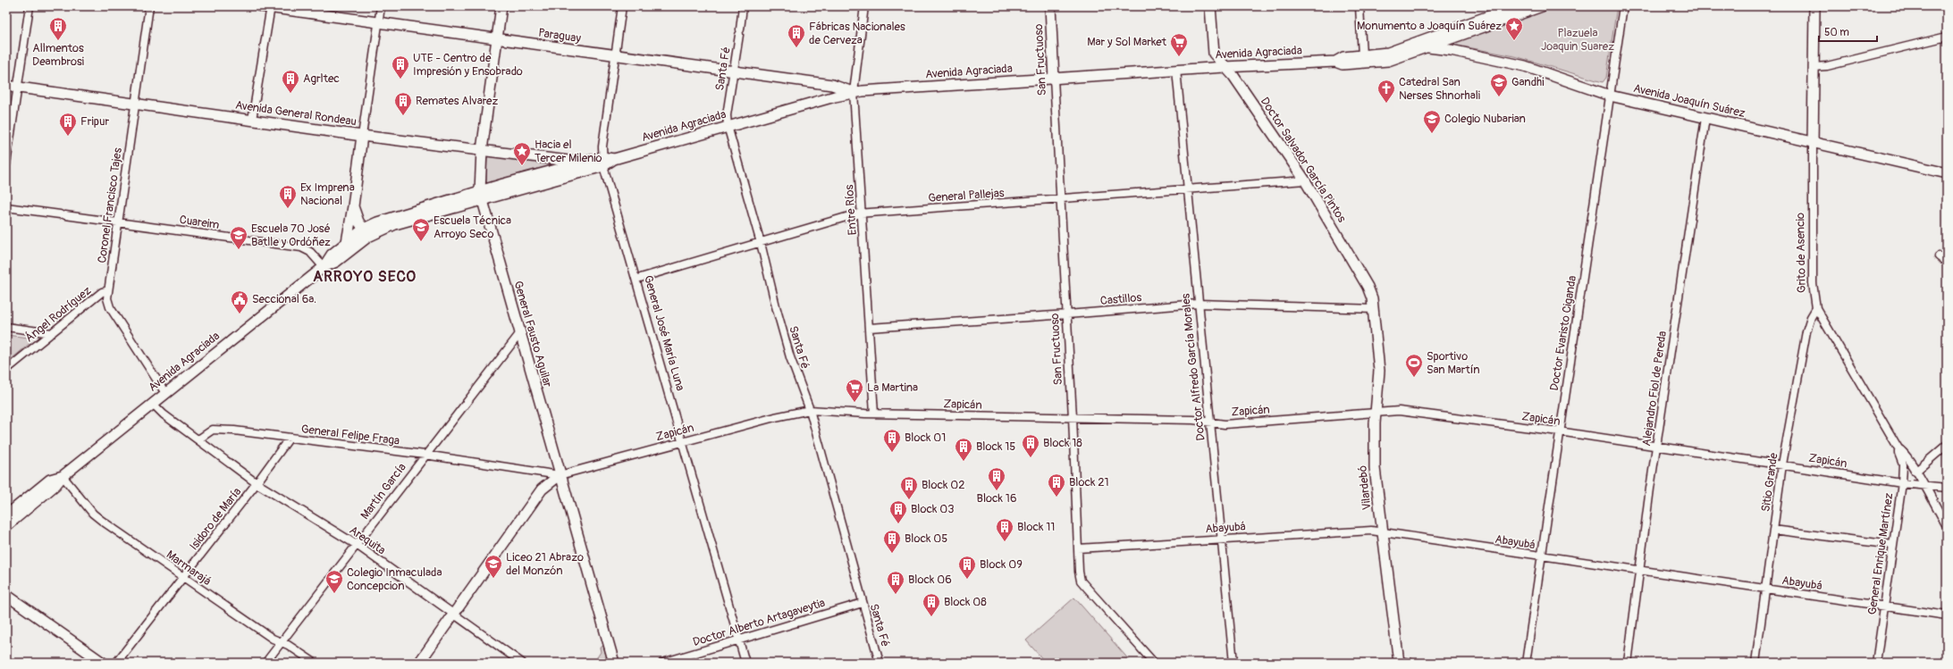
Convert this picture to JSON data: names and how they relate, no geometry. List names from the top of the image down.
{
  "streets": {
    "street": [
      "Paraguay",
      "Avenida Agraciada",
      "San Fructuoso",
      "Santa Fé",
      "Avenida Joaquín Suárez",
      "Avenida General Rondeau",
      "Doctor Salvador García Pintos",
      "General Pallejas",
      "Coronel Francisco Tajes",
      "Entre Ríos",
      "Cuareim",
      "Grito de Asencio",
      "Castillos",
      "Ángel Rodríguez",
      "General José María Luna",
      "Doctor Evaristo Ciganda",
      "General Fausto Aguilar",
      "Doctor Alfredo García Morales",
      "Alejandro Fiol de Pereda",
      "Zapicán",
      "General Felipe Fraga",
      "Sitio Grande",
      "Vilardebó",
      "Martín García",
      "Isidoro de María",
      "Abayubá",
      "Arequita",
      "General Enrique Martínez",
      "Marmarajá",
      "Doctor Alberto Artagaveytia"
    ]
  },
  "crossings": [
    ["Paraguay", "Avenida Agraciada"],
    ["Paraguay", "Santa Fé"],
    ["Paraguay", "Entre Ríos"],
    ["Paraguay", "General José María Luna"],
    ["Paraguay", "General Fausto Aguilar"],
    ["Avenida Agraciada", "San Fructuoso"],
    ["Avenida Agraciada", "Santa Fé"],
    ["Avenida Agraciada", "Avenida Joaquín Suárez"],
    ["Avenida Agraciada", "Avenida General Rondeau"],
    ["Avenida Agraciada", "Doctor Salvador García Pintos"],
    ["Avenida Agraciada", "Coronel Francisco Tajes"],
    ["Avenida Agraciada", "Entre Ríos"],
    ["Avenida Agraciada", "Cuareim"],
    ["Avenida Agraciada", "General José María Luna"],
    ["Avenida Agraciada", "General Fausto Aguilar"],
    ["Avenida Agraciada", "Doctor Alfredo García Morales"],
    ["Avenida Agraciada", "Marmarajá"],
    ["San Fructuoso", "General Pallejas"],
    ["San Fructuoso", "Castillos"],
    ["San Fructuoso", "Zapicán"],
    ["San Fructuoso", "Abayubá"],
    ["Santa Fé", "General Pallejas"],
    ["Santa Fé", "Zapicán"],
    ["Santa Fé", "Doctor Alberto Artagaveytia"],
    ["Avenida Joaquín Suárez", "Grito de Asencio"],
    ["Avenida Joaquín Suárez", "Doctor Evaristo Ciganda"],
    ["Avenida Joaquín Suárez", "Alejandro Fiol de Pereda"],
    ["Avenida General Rondeau", "Coronel Francisco Tajes"],
    ["Avenida General Rondeau", "General Fausto Aguilar"],
    ["Doctor Salvador García Pintos", "General Pallejas"],
    ["Doctor Salvador García Pintos", "Castillos"],
    ["Doctor Salvador García Pintos", "Vilardebó"],
    ["General Pallejas", "Entre Ríos"],
    ["General Pallejas", "General José María Luna"],
    ["General Pallejas", "Doctor Alfredo García Morales"],
    ["Coronel Francisco Tajes", "Cuareim"],
    ["Coronel Francisco Tajes", "Ángel Rodríguez"],
    ["Entre Ríos", "Castillos"],
    ["Entre Ríos", "Zapicán"],
    ["Grito de Asencio", "Zapicán"],
    ["Grito de Asencio", "Sitio Grande"],
    ["Grito de Asencio", "General Enrique Martínez"],
    ["Castillos", "Doctor Alfredo García Morales"],
    ["Castillos", "Vilardebó"],
    ["General José María Luna", "Zapicán"],
    ["General José María Luna", "Doctor Alberto Artagaveytia"],
    ["Doctor Evaristo Ciganda", "Zapicán"],
    ["Doctor Evaristo Ciganda", "Abayubá"],
    ["General Fausto Aguilar", "Zapicán"],
    ["General Fausto Aguilar", "General Felipe Fraga"],
    ["General Fausto Aguilar", "Martín García"],
    ["Doctor Alfredo García Morales", "Zapicán"],
    ["Doctor Alfredo García Morales", "Abayubá"],
    ["Alejandro Fiol de Pereda", "Zapicán"],
    ["Alejandro Fiol de Pereda", "Abayubá"],
    ["Zapicán", "General Felipe Fraga"],
    ["Zapicán", "Sitio Grande"],
    ["Zapicán", "Vilardebó"],
    ["Zapicán", "General Enrique Martínez"],
    ["General Felipe Fraga", "Martín García"],
    ["General Felipe Fraga", "Isidoro de María"],
    ["General Felipe Fraga", "Arequita"],
    ["Sitio Grande", "Abayubá"],
    ["Vilardebó", "Abayubá"],
    ["Martín García", "Arequita"],
    ["Martín García", "Marmarajá"],
    ["Isidoro de María", "Arequita"],
    ["Isidoro de María", "Marmarajá"],
    ["Abayubá", "General Enrique Martínez"]
  ],
  "districts": ["ARROYO SECO"],
  "parks": ["Plazuela Joaquin Suarez"],
  "places": {
    "building": [
      "Allmentos Deambrosi",
      "Fábricas Nacionales de Cerveza",
      "UTE - Centro de Impresión y Ensobrado",
      "Agrltec",
      "Remates Alvarez",
      "Fripur",
      "Ex Imprena Nacional",
      "Block 01",
      "Block 18",
      "Block 15",
      "Block 16",
      "Block 21",
      "Block 02",
      "Block 03",
      "Block 11",
      "Block 05",
      "Block 09",
      "Block 06",
      "Block 08"
    ],
    "place": ["Monumento a Joaquín Suárez", "Hacia el Tercer Milenio"],
    "supermarket": ["Mar y Sol Market", "La Martina"],
    "school or university": [
      "Gandhi",
      "Colegio Nubarian",
      "Escuela Técnica Arroyo Seco",
      "Escuela 70 José Batlle y Ordóñez",
      "Liceo 21 Abrazo del Monzón",
      "Colegio Inmaculada Concepcion"
    ],
    "church": ["Catedral San Nerses Shnorhali"],
    "public building": ["Seccional 6a."],
    "sports": ["Sportivo San Martín"]
  },
  "scale_bar": "50 m"
}
